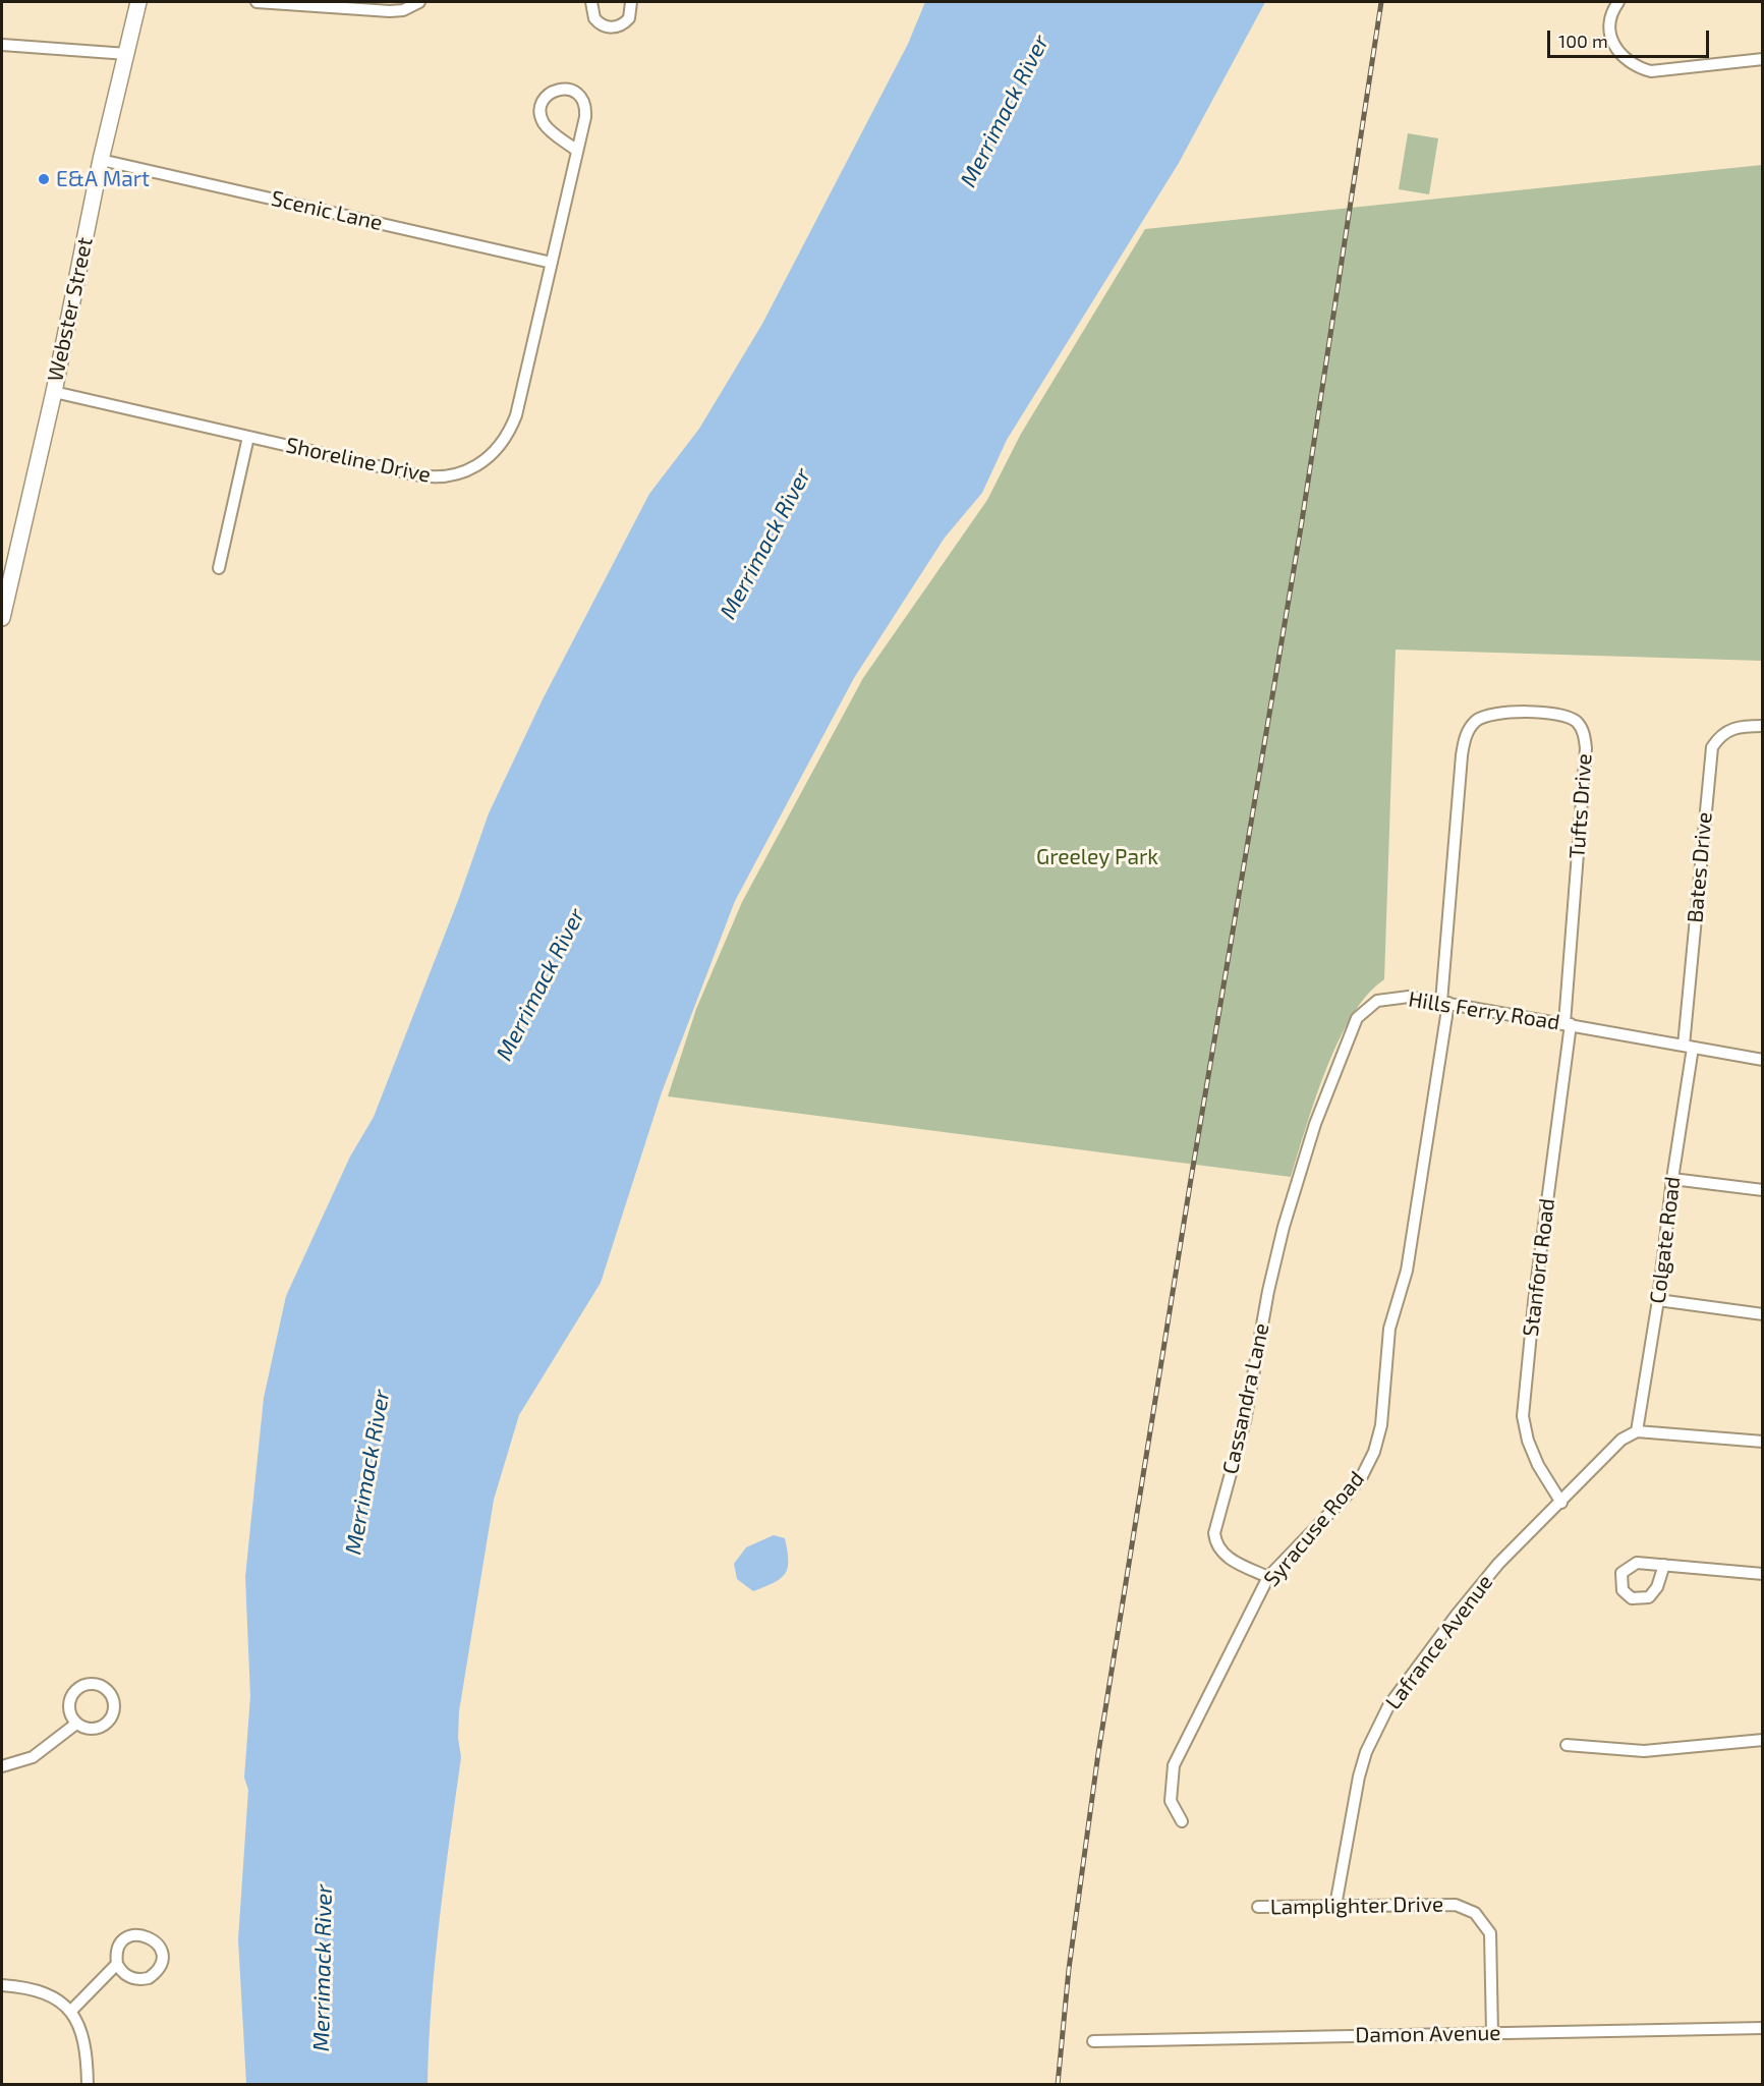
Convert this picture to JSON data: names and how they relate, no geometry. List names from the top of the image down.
{
  "streets": {
    "main road": ["Webster Street"],
    "street": [
      "Scenic Lane",
      "Shoreline Drive",
      "Tufts Drive",
      "Bates Drive",
      "Hills Ferry Road",
      "Colgate Road",
      "Stanford Road",
      "Cassandra Lane",
      "Syracuse Road",
      "Lafrance Avenue",
      "Lamplighter Drive",
      "Damon Avenue"
    ]
  },
  "crossings": [
    ["Scenic Lane", "Webster Street"],
    ["Scenic Lane", "Shoreline Drive"],
    ["Webster Street", "Shoreline Drive"],
    ["Tufts Drive", "Hills Ferry Road"],
    ["Tufts Drive", "Stanford Road"],
    ["Tufts Drive", "Syracuse Road"],
    ["Bates Drive", "Hills Ferry Road"],
    ["Bates Drive", "Colgate Road"],
    ["Hills Ferry Road", "Colgate Road"],
    ["Hills Ferry Road", "Stanford Road"],
    ["Hills Ferry Road", "Cassandra Lane"],
    ["Hills Ferry Road", "Syracuse Road"],
    ["Colgate Road", "Lafrance Avenue"],
    ["Stanford Road", "Lafrance Avenue"],
    ["Cassandra Lane", "Syracuse Road"],
    ["Lafrance Avenue", "Lamplighter Drive"],
    ["Lamplighter Drive", "Damon Avenue"]
  ],
  "water": ["Merrimack River"],
  "parks": ["Greeley Park"],
  "places": ["E&A Mart"],
  "scale_bar": "100 m"
}
